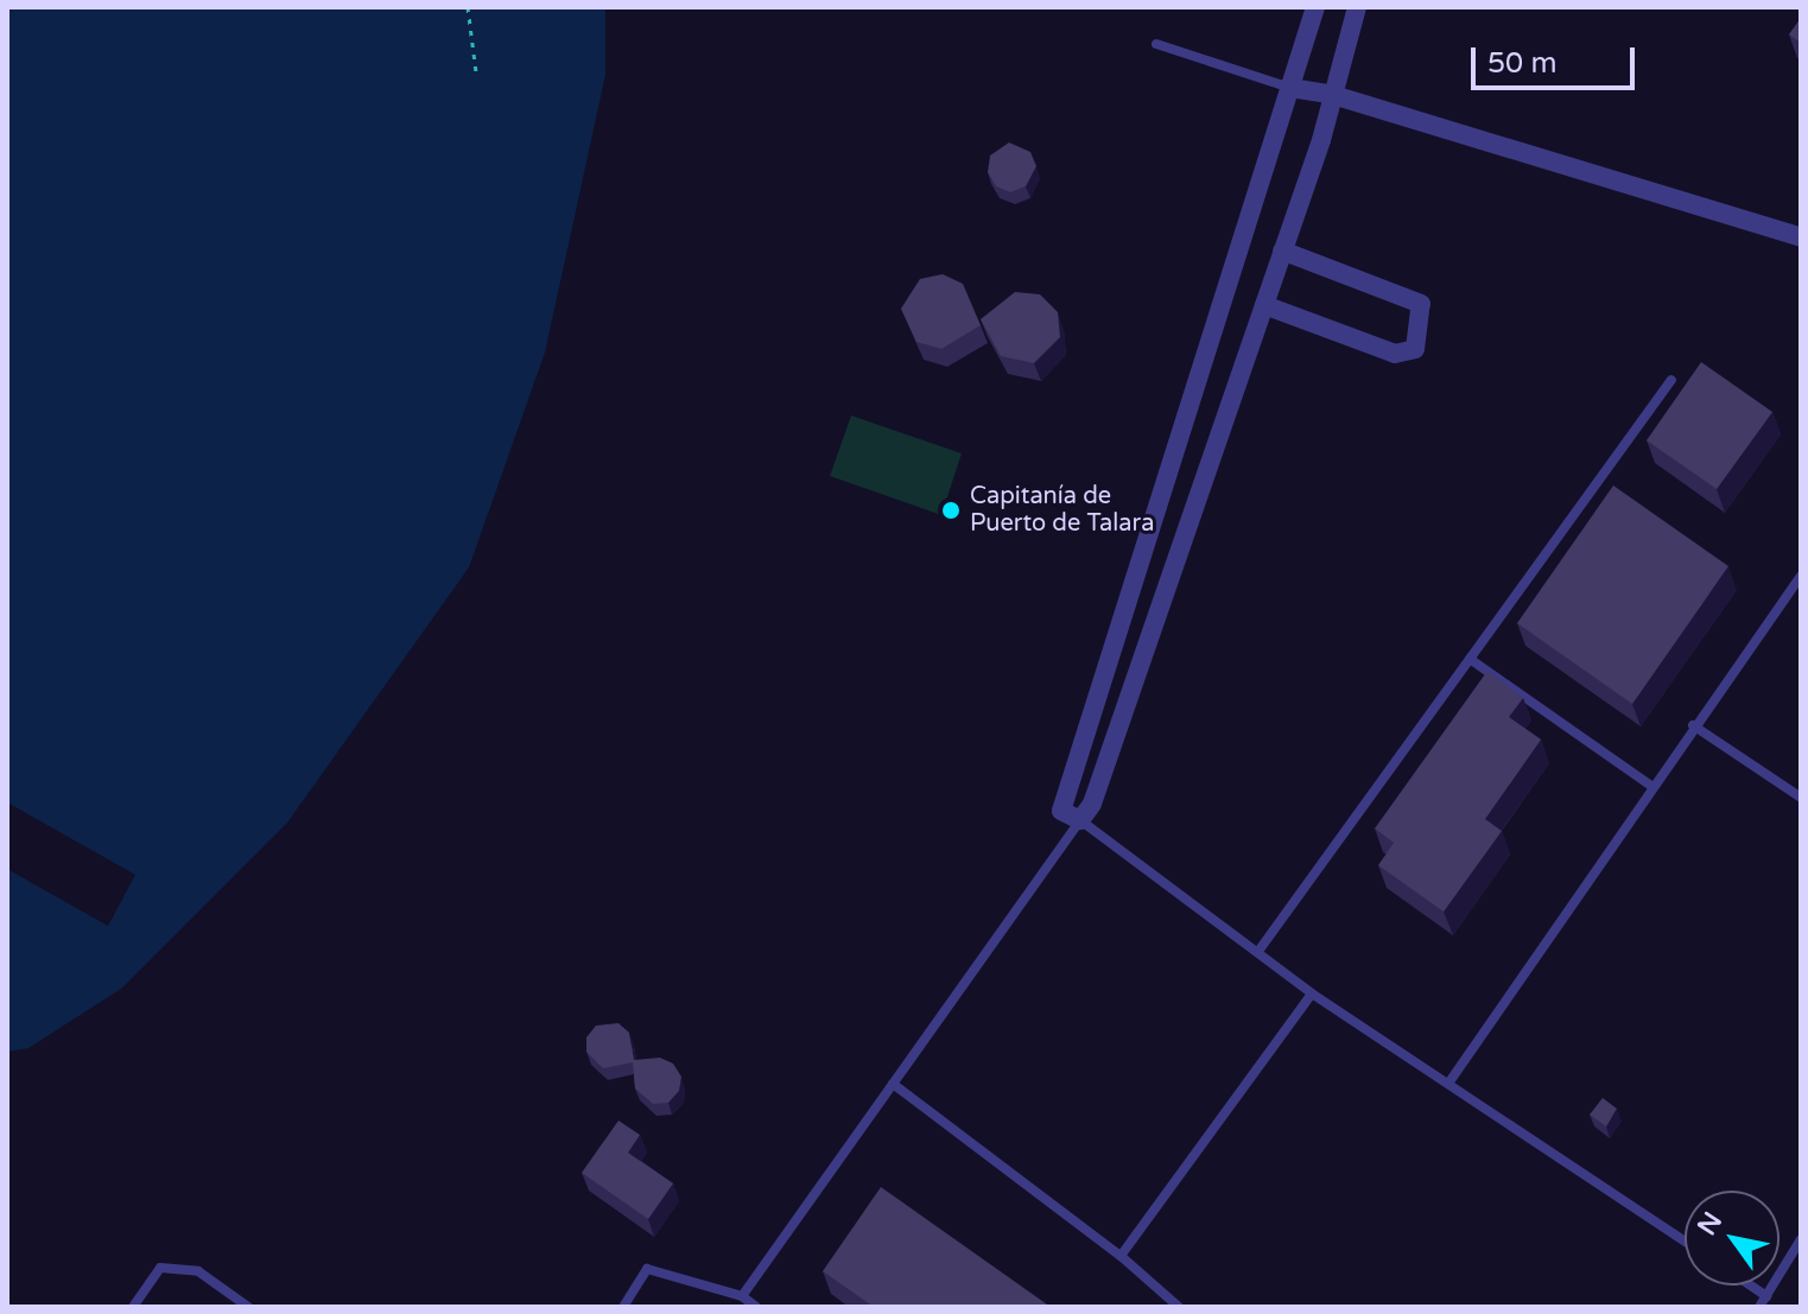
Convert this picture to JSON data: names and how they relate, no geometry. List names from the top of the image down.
{
  "places": ["Capitanía de Puerto de Talara"],
  "scale_bar": "50 m",
  "north": "top left"
}
